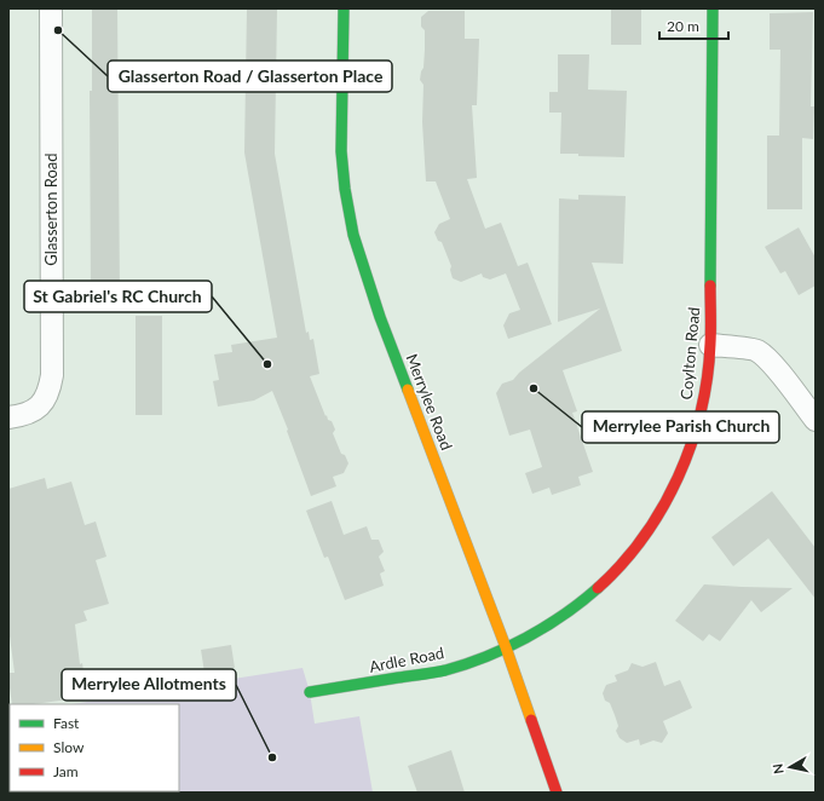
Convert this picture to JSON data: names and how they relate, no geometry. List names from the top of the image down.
{
  "streets": {
    "street": [
      "Glasserton Road",
      "Coylton Road",
      "Merrylee Road",
      "Ardle Road"
    ]
  },
  "crossings": [
    ["Coylton Road", "Merrylee Road"],
    ["Coylton Road", "Ardle Road"],
    ["Merrylee Road", "Ardle Road"]
  ],
  "places": [
    "Glasserton Road / Glasserton Place",
    "St Gabriel's RC Church",
    "Merrylee Parish Church",
    "Merrylee Allotments"
  ],
  "legend": ["Fast", "Slow", "Jam"],
  "scale_bar": "20 m",
  "north": "left"
}
